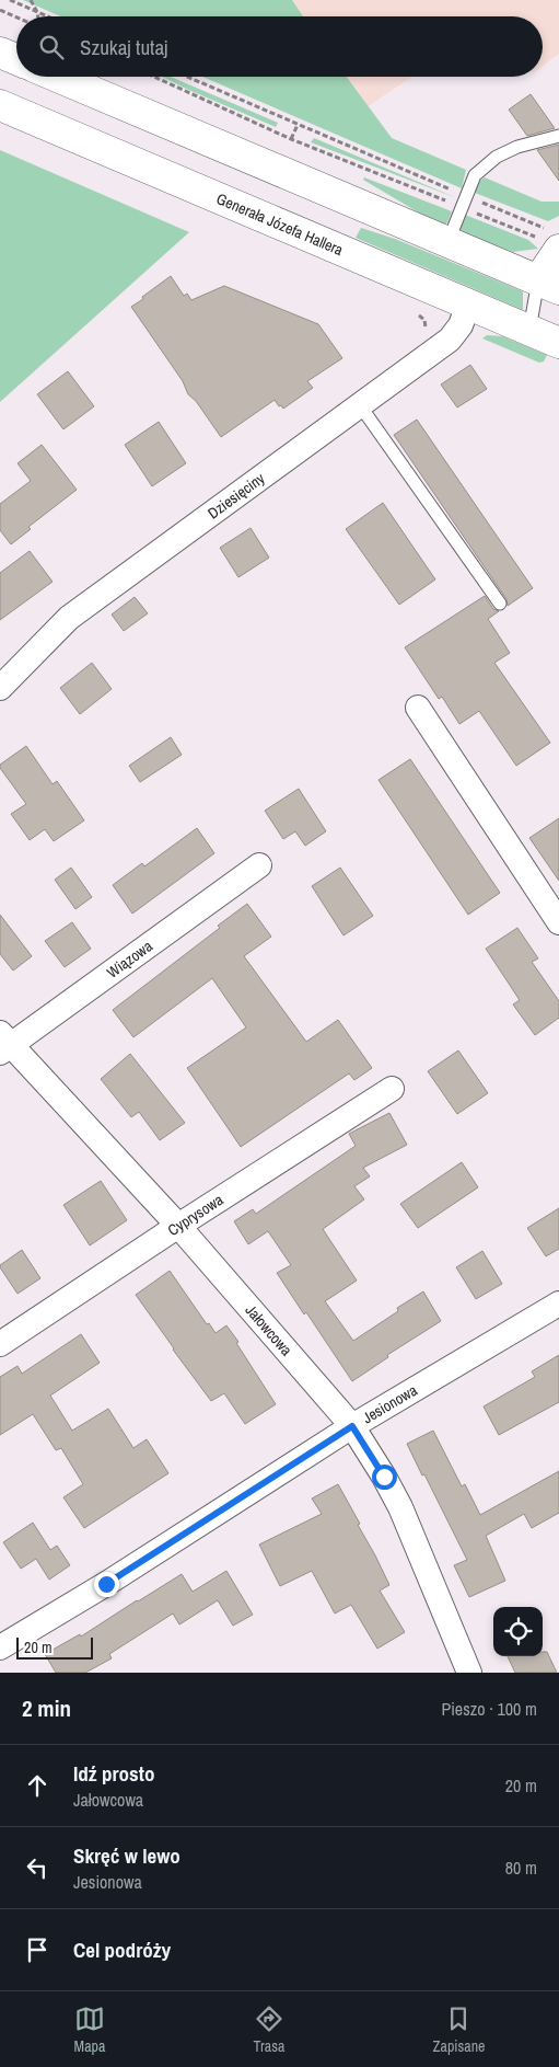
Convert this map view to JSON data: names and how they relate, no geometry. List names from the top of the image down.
{
  "streets": {
    "main road": ["Generała Józefa Hallera"],
    "street": [
      "Dziesięciny",
      "Wiązowa",
      "Cyprysowa",
      "Jałowcowa",
      "Jesionowa"
    ]
  },
  "crossings": [
    ["Generała Józefa Hallera", "Dziesięciny"],
    ["Wiązowa", "Jałowcowa"],
    ["Cyprysowa", "Jałowcowa"],
    ["Jałowcowa", "Jesionowa"]
  ],
  "scale_bar": "20 m",
  "page": {
    "search": "Szukaj tutaj",
    "scale": "20 m",
    "heading": ["2 min", "Pieszo · 100 m"],
    "list": [
      ["Idź prosto", "Jałowcowa", "20 m"],
      ["Skręć w lewo", "Jesionowa", "80 m"],
      "Cel podróży"
    ],
    "nav": ["Mapa", "Trasa", "Zapisane"]
  }
}
